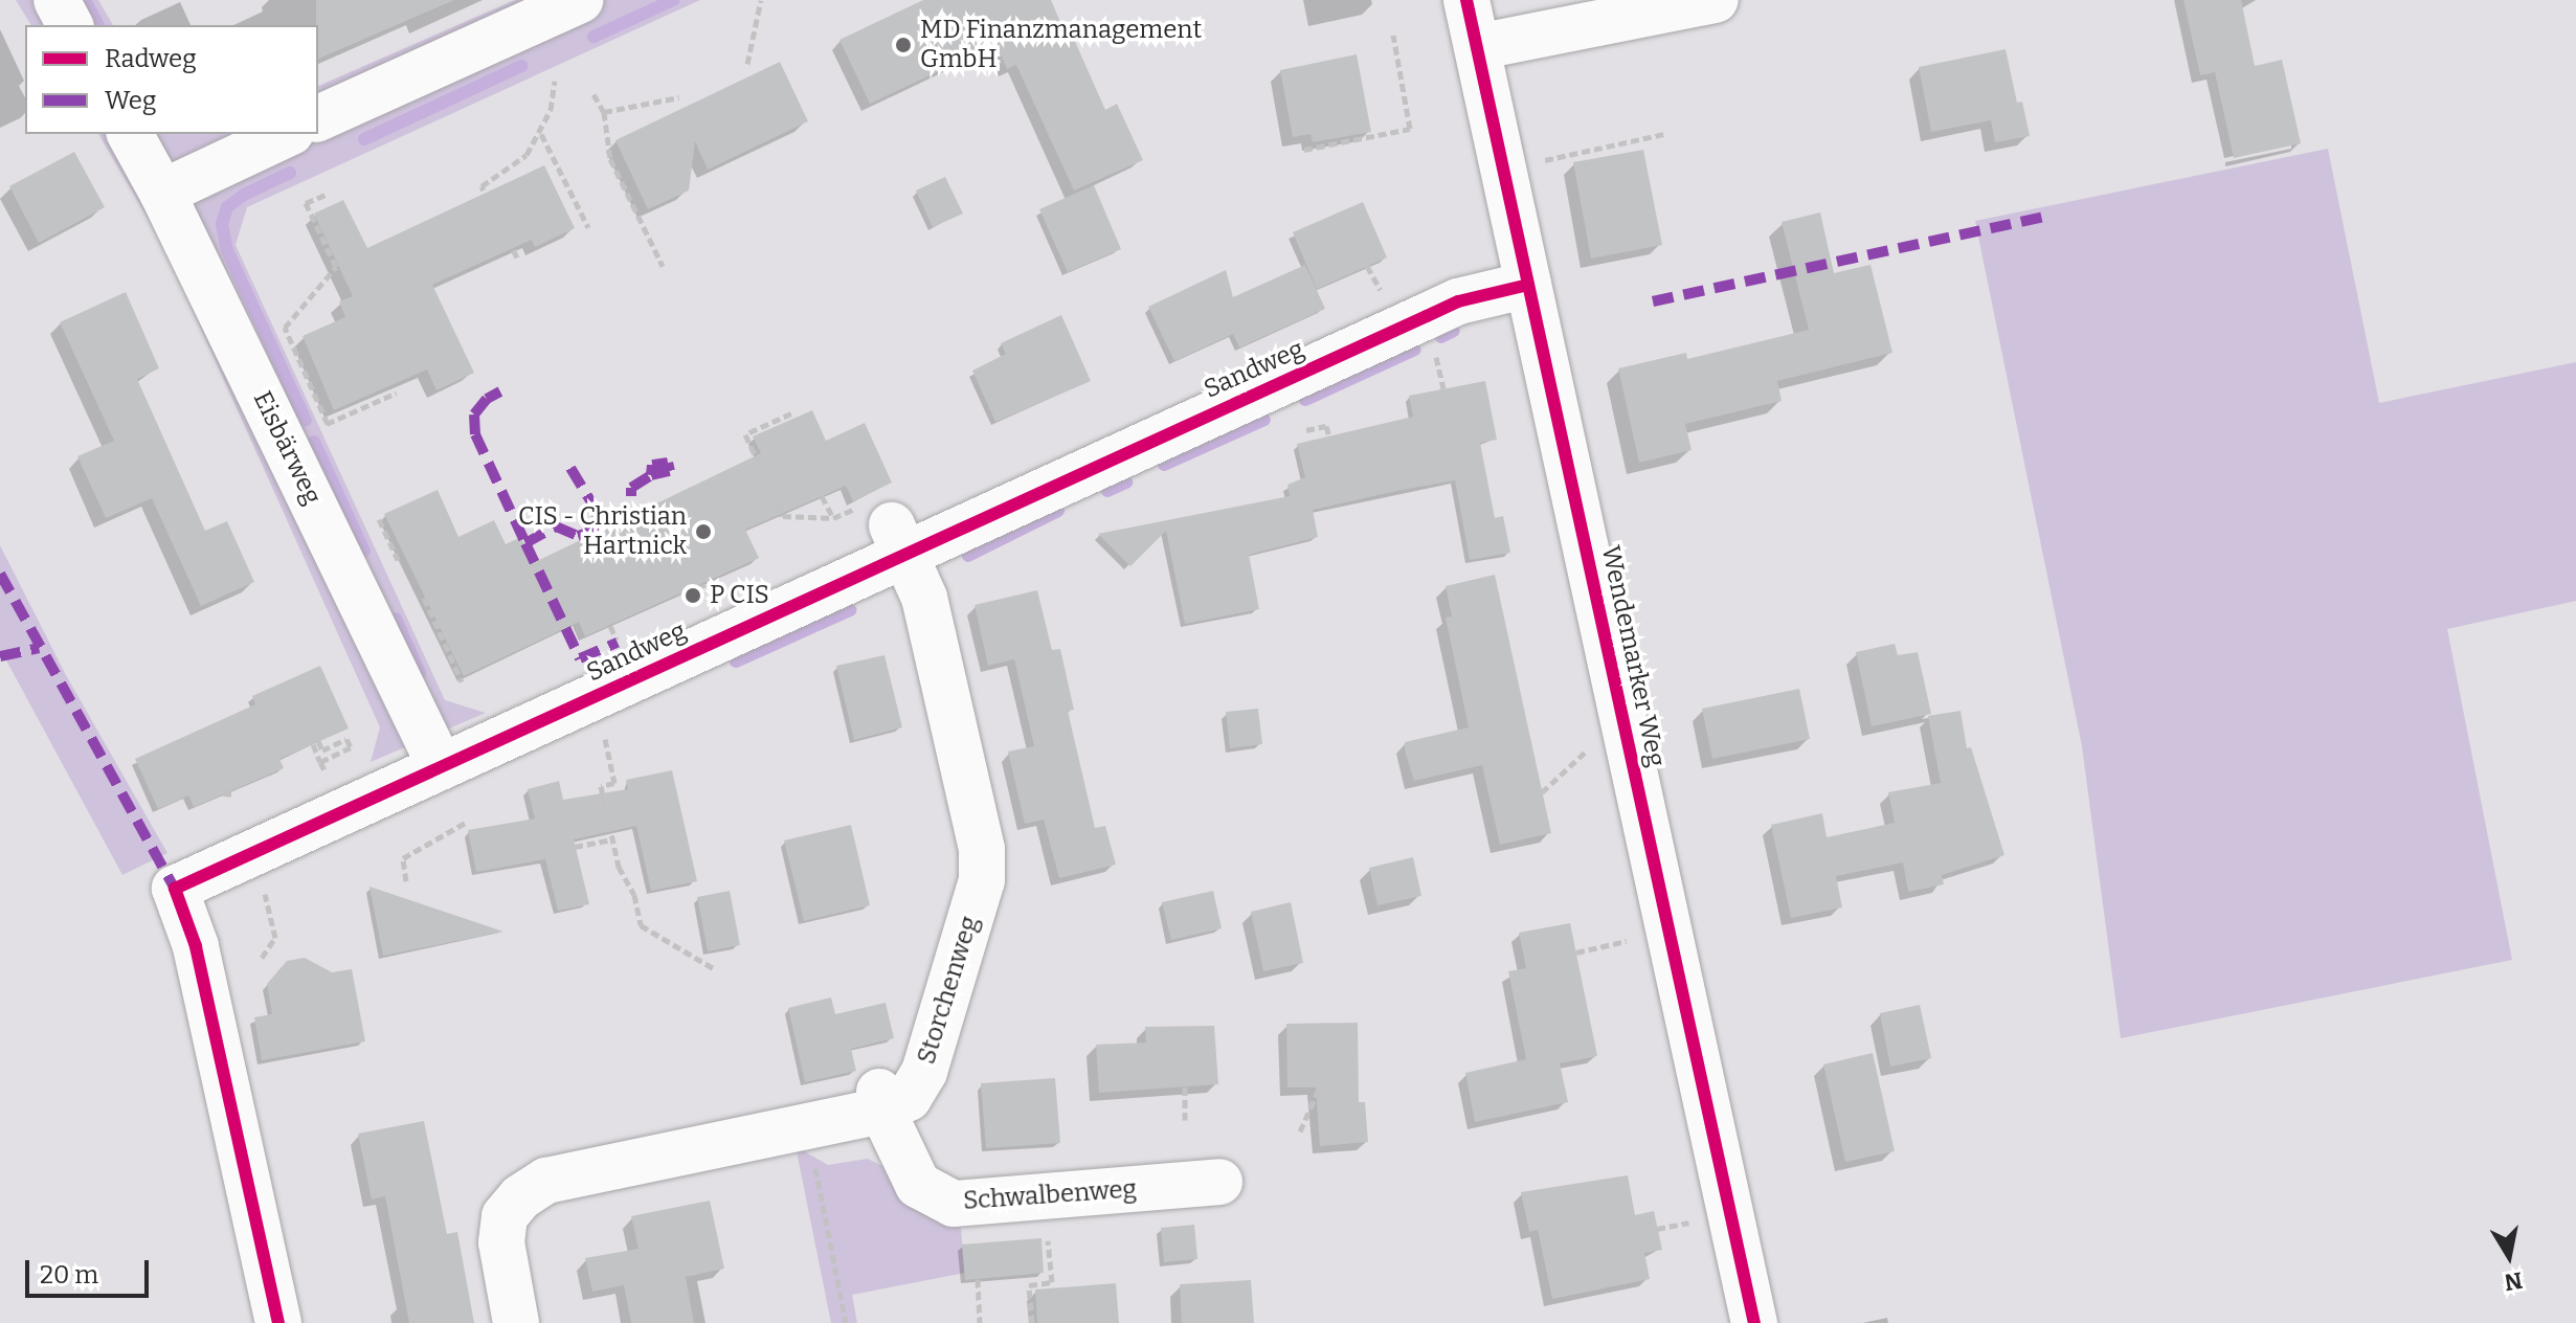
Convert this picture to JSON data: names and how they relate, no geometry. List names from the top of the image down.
{
  "streets": {
    "street": [
      "Sandweg",
      "Eisbärweg",
      "Wendemarker Weg",
      "Storchenweg",
      "Schwalbenweg"
    ]
  },
  "crossings": [
    ["Sandweg", "Eisbärweg"],
    ["Sandweg", "Wendemarker Weg"],
    ["Sandweg", "Storchenweg"],
    ["Storchenweg", "Schwalbenweg"]
  ],
  "places": ["MD Finanzmanagement GmbH", "CIS - Christian Hartnick", "P CIS"],
  "legend": ["Radweg", "Weg"],
  "scale_bar": "20 m",
  "north": "bottom"
}
